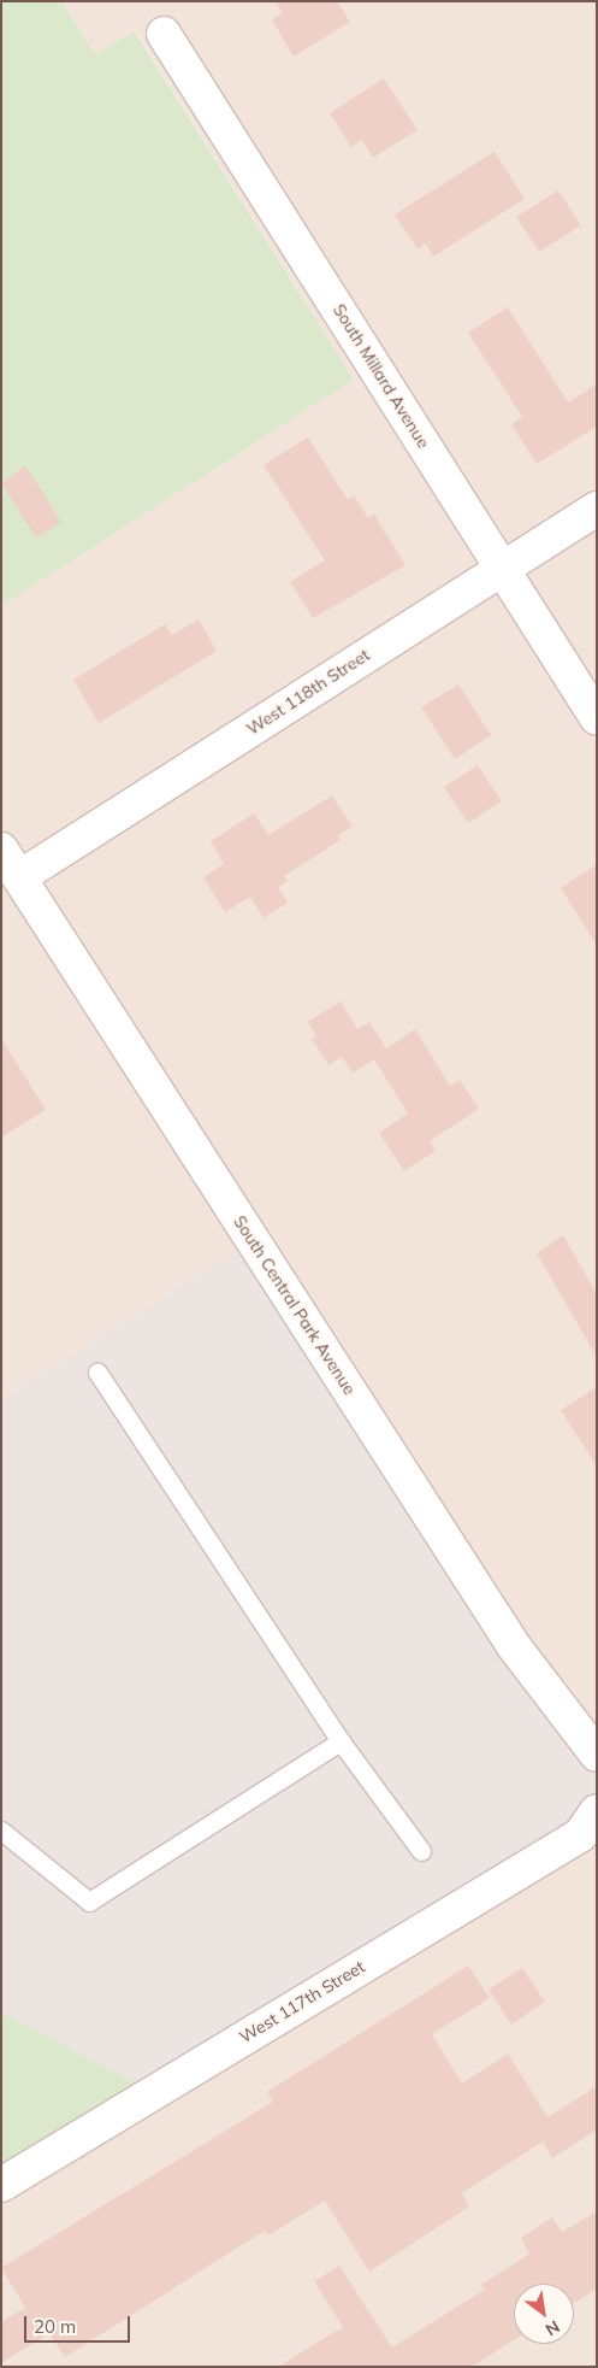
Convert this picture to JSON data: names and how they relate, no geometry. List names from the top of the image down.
{
  "streets": {
    "street": [
      "South Millard Avenue",
      "West 118th Street",
      "South Central Park Avenue",
      "West 117th Street"
    ]
  },
  "crossings": [
    ["South Millard Avenue", "West 118th Street"],
    ["West 118th Street", "South Central Park Avenue"]
  ],
  "scale_bar": "20 m",
  "north": "bottom right"
}
